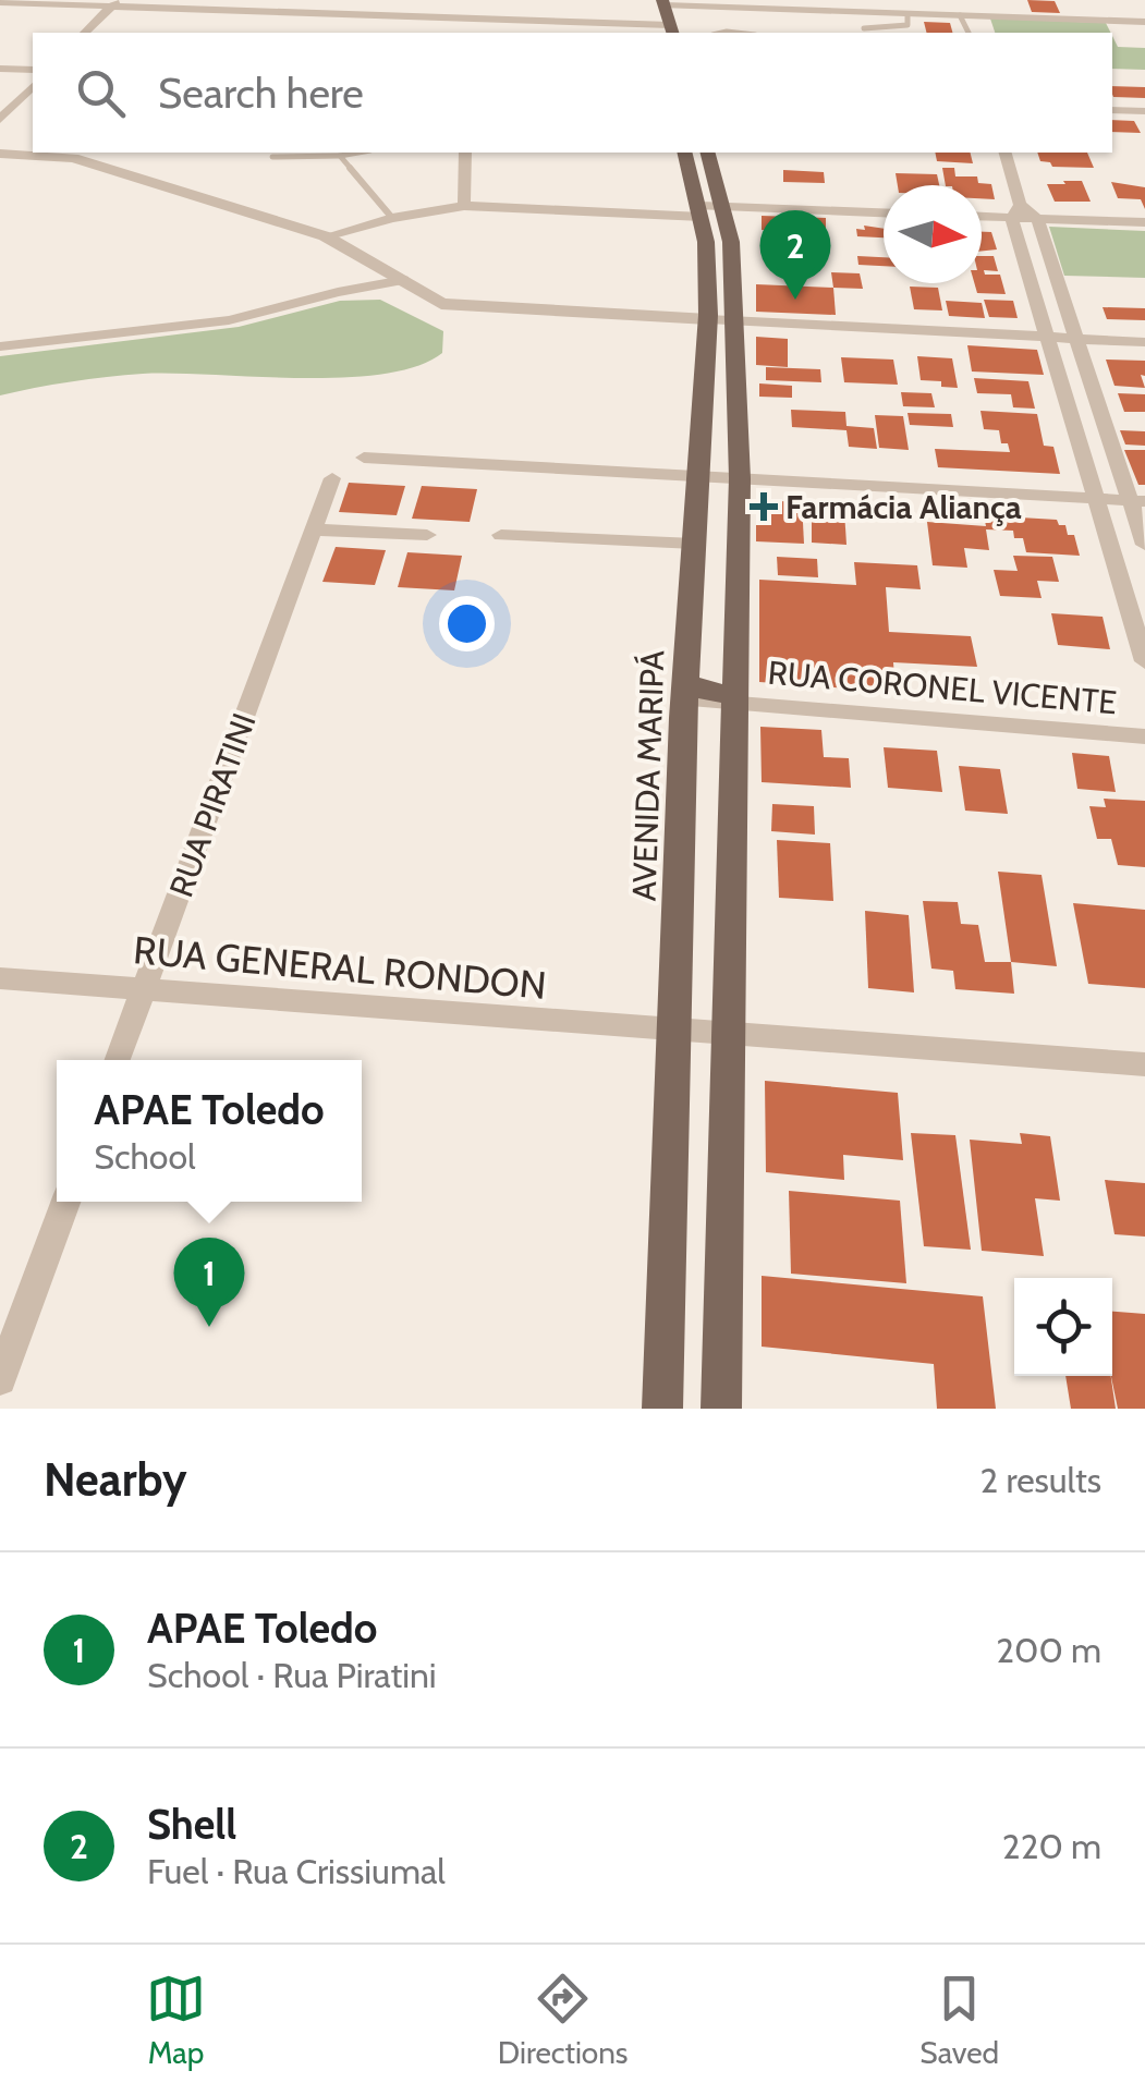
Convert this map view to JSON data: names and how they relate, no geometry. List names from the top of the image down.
{
  "streets": {
    "main road": ["AVENIDA MARIPÁ"],
    "street": ["RUA CORONEL VICENTE", "RUA PIRATINI", "RUA GENERAL RONDON"]
  },
  "crossings": [
    ["RUA CORONEL VICENTE", "AVENIDA MARIPÁ"],
    ["AVENIDA MARIPÁ", "RUA GENERAL RONDON"],
    ["RUA PIRATINI", "RUA GENERAL RONDON"]
  ],
  "places": {
    "health": ["Farmácia Aliança"]
  },
  "north": "right",
  "page": {
    "search": "Search here",
    "pins": ["2", "1"],
    "popup": ["APAE Toledo", "School"],
    "heading": ["Nearby", "2 results"],
    "list": [
      {
        "mark": "1",
        "name": "APAE Toledo",
        "note": "School · Rua Piratini",
        "value": "200 m"
      },
      {
        "mark": "2",
        "name": "Shell",
        "note": "Fuel · Rua Crissiumal",
        "value": "220 m"
      }
    ],
    "nav": ["Map", "Directions", "Saved"]
  }
}
